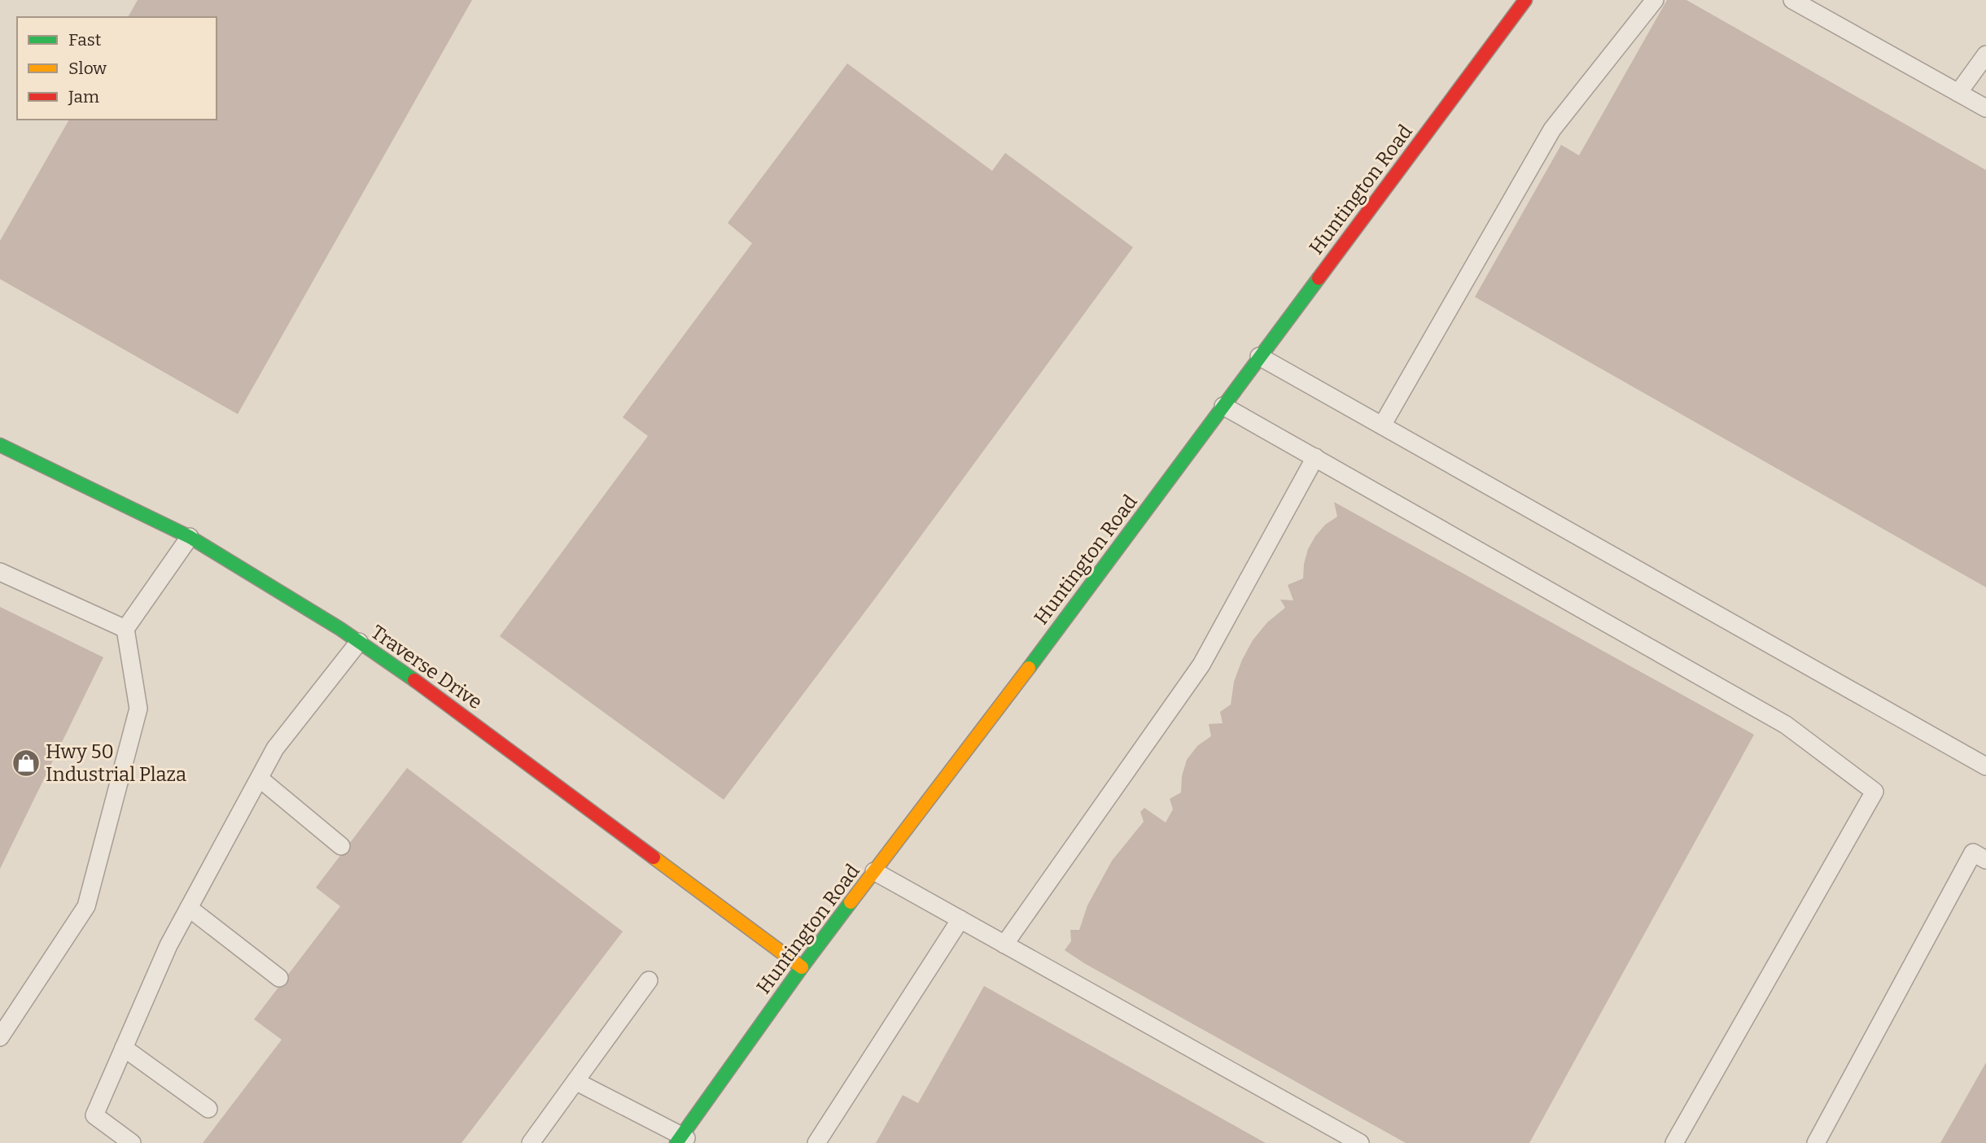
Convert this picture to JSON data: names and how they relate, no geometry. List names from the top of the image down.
{
  "streets": {
    "street": ["Huntington Road", "Traverse Drive"]
  },
  "crossings": [
    ["Huntington Road", "Traverse Drive"]
  ],
  "places": {
    "shop": ["Hwy 50 Industrial Plaza"]
  },
  "legend": ["Fast", "Slow", "Jam"]
}
